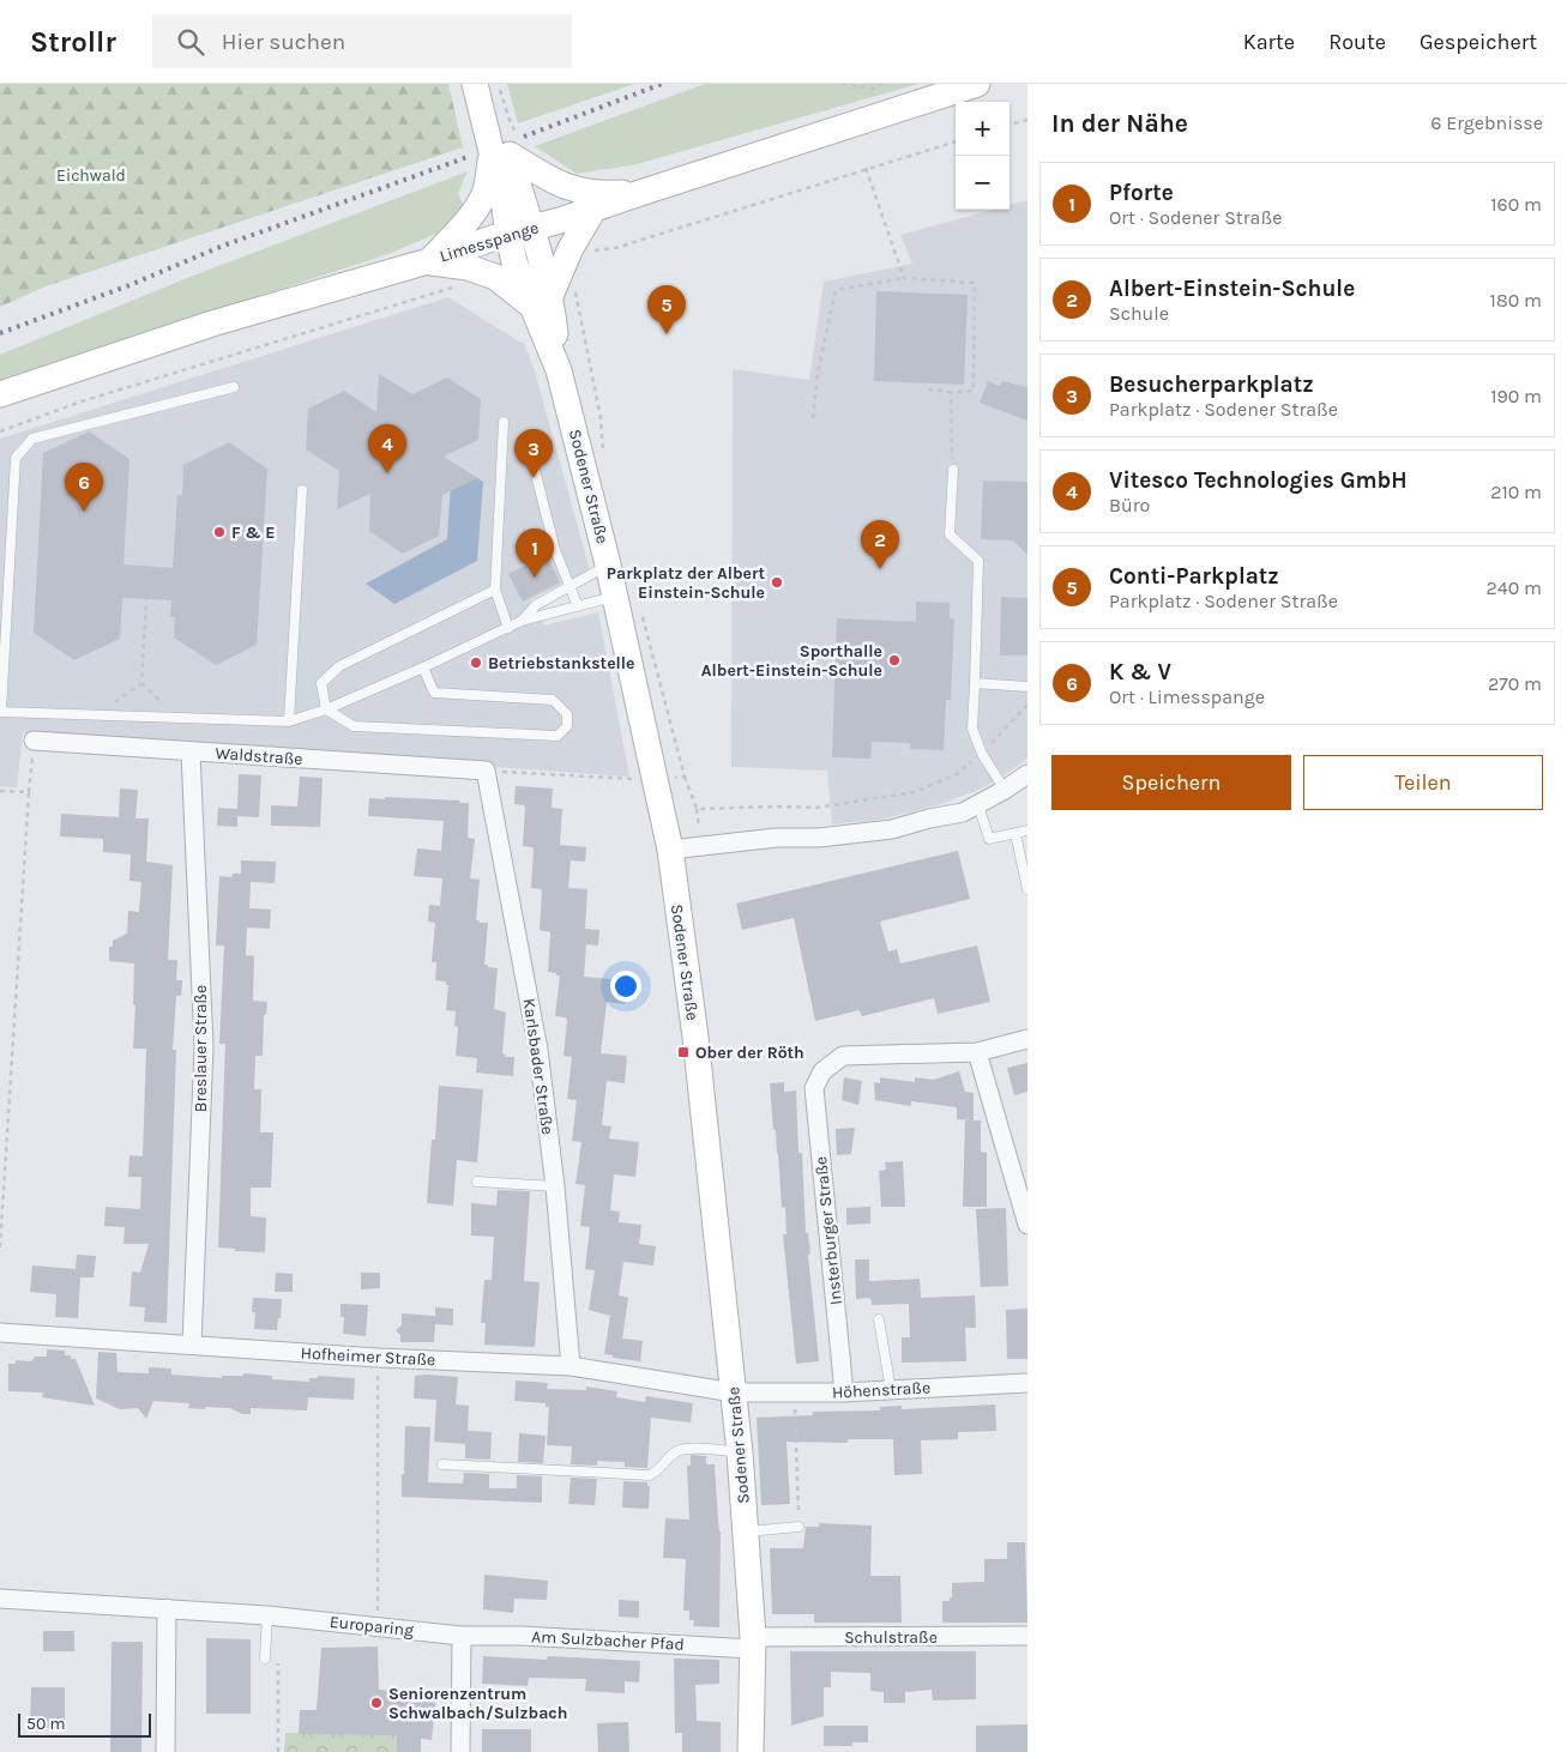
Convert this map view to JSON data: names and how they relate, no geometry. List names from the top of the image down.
{
  "streets": {
    "street": [
      "Limesspange",
      "Sodener Straße",
      "Waldstraße",
      "Breslauer Straße",
      "Karlsbader Straße",
      "Insterburger Straße",
      "Hofheimer Straße",
      "Höhenstraße",
      "Europaring",
      "Schulstraße",
      "Am Sulzbacher Pfad"
    ]
  },
  "crossings": [
    ["Limesspange", "Sodener Straße"],
    ["Sodener Straße", "Hofheimer Straße"],
    ["Sodener Straße", "Höhenstraße"],
    ["Sodener Straße", "Schulstraße"],
    ["Sodener Straße", "Am Sulzbacher Pfad"],
    ["Waldstraße", "Breslauer Straße"],
    ["Waldstraße", "Karlsbader Straße"],
    ["Breslauer Straße", "Hofheimer Straße"],
    ["Karlsbader Straße", "Hofheimer Straße"],
    ["Insterburger Straße", "Höhenstraße"],
    ["Hofheimer Straße", "Höhenstraße"],
    ["Europaring", "Am Sulzbacher Pfad"],
    ["Schulstraße", "Am Sulzbacher Pfad"]
  ],
  "parks": ["Eichwald"],
  "places": {
    "other": [
      "F & E",
      "Parkplatz der Albert Einstein-Schule",
      "Sporthalle Albert-Einstein-Schule",
      "Betriebstankstelle",
      "Seniorenzentrum Schwalbach/Sulzbach"
    ],
    "transit": ["Ober der Röth"]
  },
  "scale_bar": "50 m",
  "page": {
    "header": "Strollr",
    "search": "Hier suchen",
    "nav": ["Karte", "Route", "Gespeichert"],
    "heading": ["In der Nähe", "6 Ergebnisse"],
    "map_buttons": ["+", "−"],
    "list": [
      {
        "mark": "1",
        "name": "Pforte",
        "note": "Ort · Sodener Straße",
        "value": "160 m"
      },
      {
        "mark": "2",
        "name": "Albert-Einstein-Schule",
        "note": "Schule",
        "value": "180 m"
      },
      {
        "mark": "3",
        "name": "Besucherparkplatz",
        "note": "Parkplatz · Sodener Straße",
        "value": "190 m"
      },
      {
        "mark": "4",
        "name": "Vitesco Technologies GmbH",
        "note": "Büro",
        "value": "210 m"
      },
      {
        "mark": "5",
        "name": "Conti-Parkplatz",
        "note": "Parkplatz · Sodener Straße",
        "value": "240 m"
      },
      {
        "mark": "6",
        "name": "K & V",
        "note": "Ort · Limesspange",
        "value": "270 m"
      }
    ],
    "pins": [
      "5",
      "4",
      "3",
      "6",
      "2",
      "1"
    ],
    "buttons": ["Speichern", "Teilen"],
    "scale": "50 m"
  }
}
